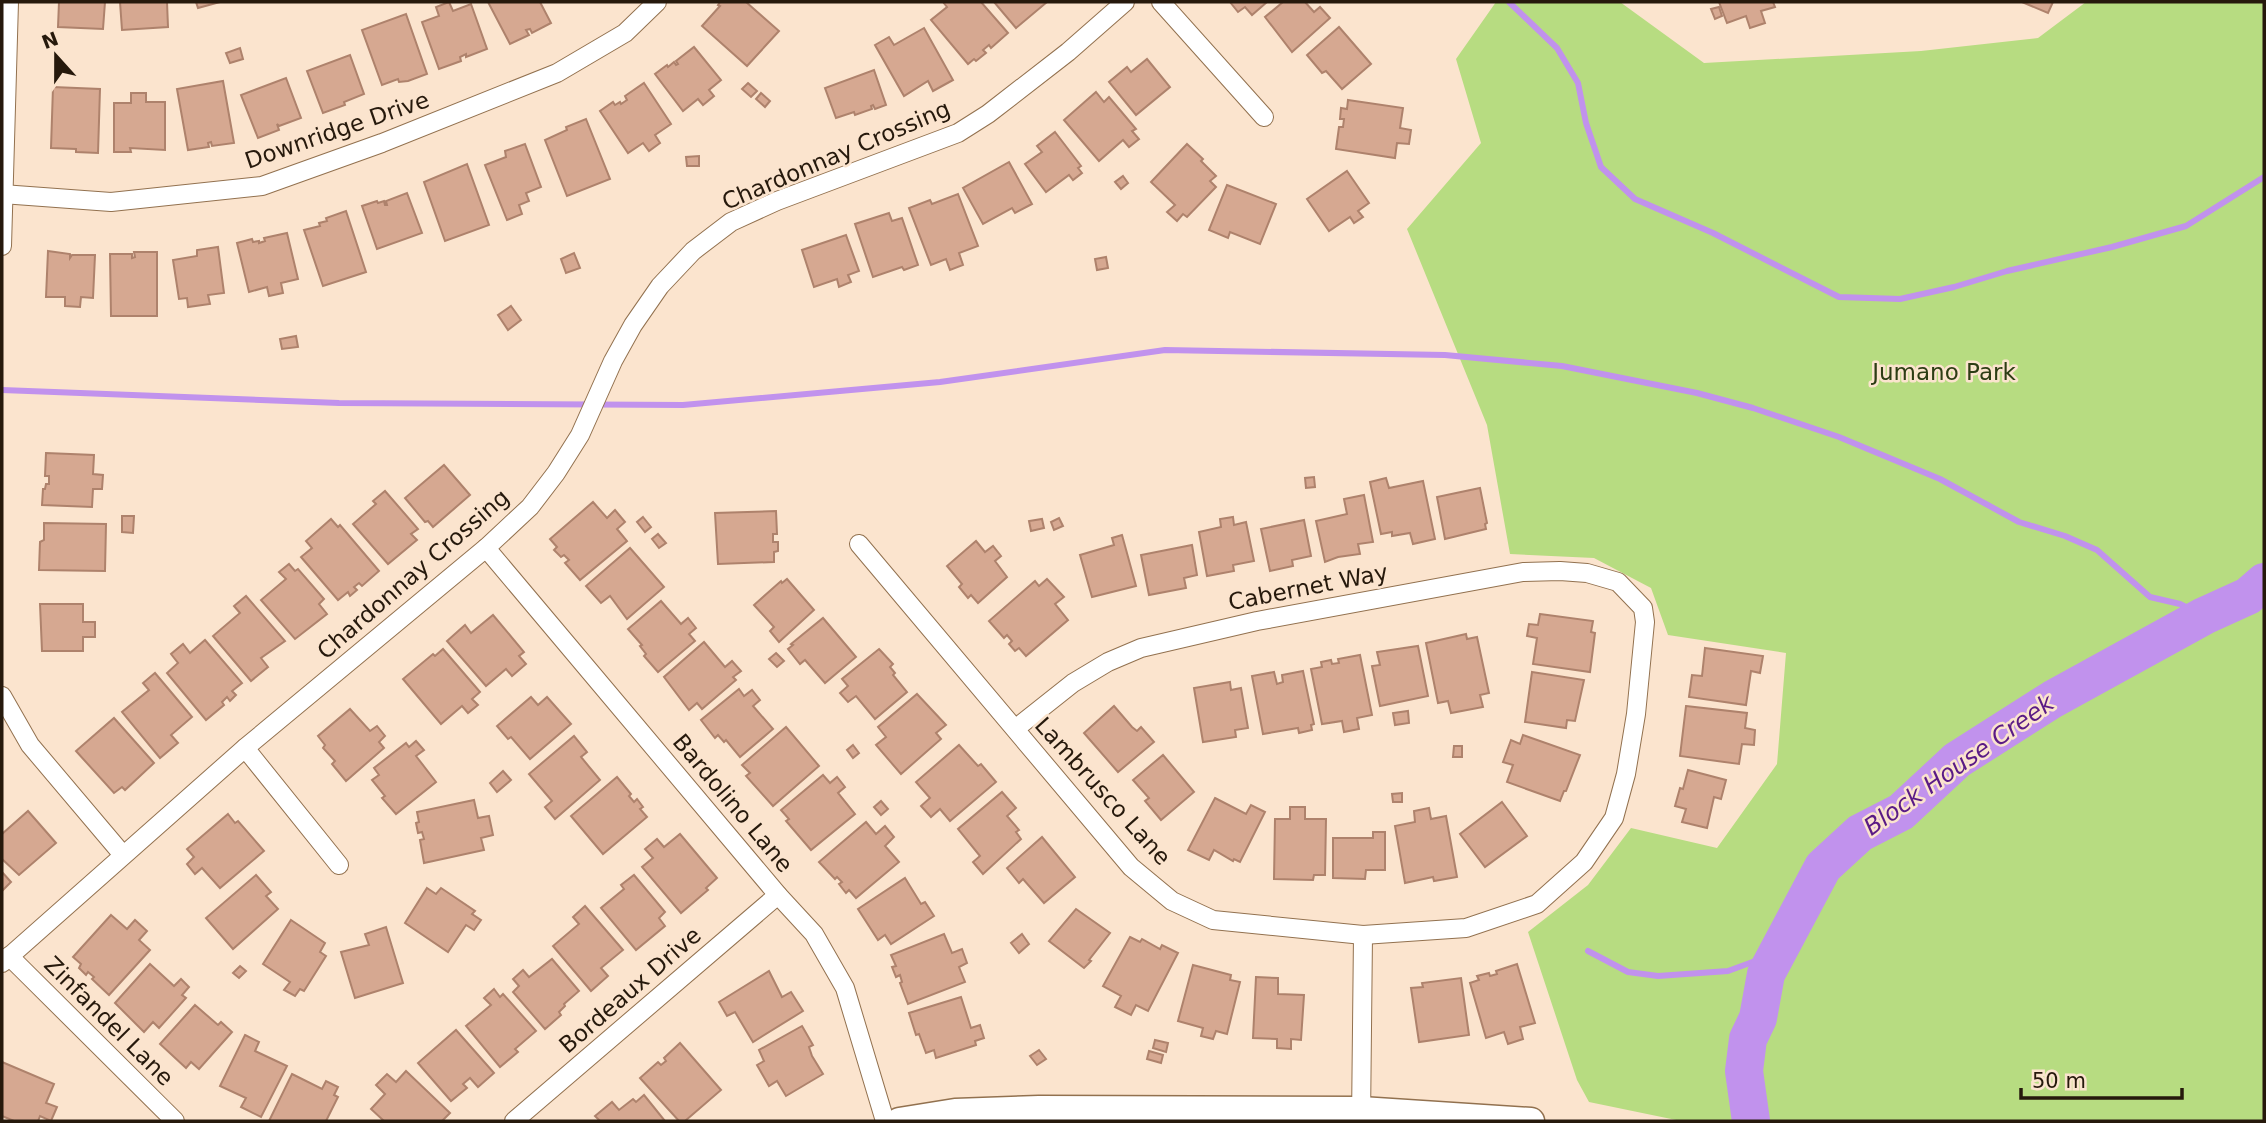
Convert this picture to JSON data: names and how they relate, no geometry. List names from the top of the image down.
{
  "streets": {
    "street": [
      "Downridge Drive",
      "Chardonnay Crossing",
      "Cabernet Way",
      "Lambrusco Lane",
      "Bardolino Lane",
      "Bordeaux Drive",
      "Zinfandel Lane"
    ]
  },
  "crossings": [
    ["Chardonnay Crossing", "Bardolino Lane"],
    ["Chardonnay Crossing", "Zinfandel Lane"],
    ["Cabernet Way", "Lambrusco Lane"],
    ["Bardolino Lane", "Bordeaux Drive"]
  ],
  "water": ["Block House Creek"],
  "parks": ["Jumano Park"],
  "scale_bar": "50 m",
  "north": "top"
}
